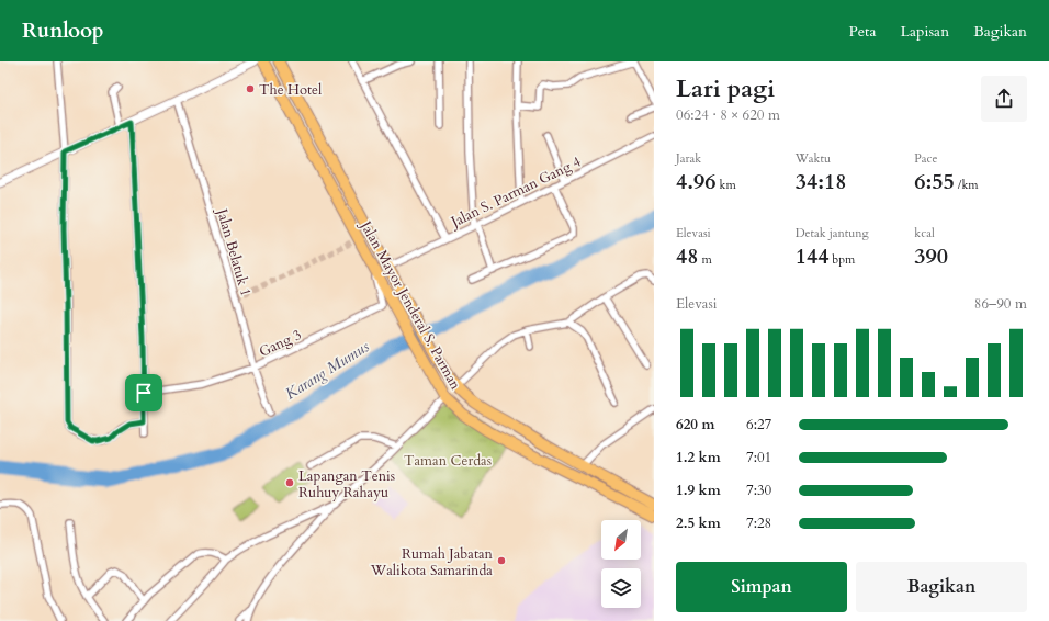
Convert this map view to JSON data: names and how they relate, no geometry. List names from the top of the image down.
{
  "streets": {
    "main road": ["Jalan Mayor Jenderal S. Parman"],
    "street": ["Jalan S. Parman Gang 4", "Jalan Belatuk 1", "Gang 3"]
  },
  "crossings": [
    ["Jalan S. Parman Gang 4", "Jalan Mayor Jenderal S. Parman"],
    ["Jalan Belatuk 1", "Gang 3"],
    ["Jalan Mayor Jenderal S. Parman", "Gang 3"]
  ],
  "water": ["Karang Mumus"],
  "parks": ["Taman Cerdas"],
  "places": ["The Hotel", "Lapangan Tenis Ruhuy Rahayu", "Rumah Jabatan Walikota Samarinda"],
  "north": "bottom left",
  "page": {
    "header": "Runloop",
    "nav": ["Peta", "Lapisan", "Bagikan"],
    "heading": ["Lari pagi", "06:24 · 8 × 620 m"],
    "stats": [
      ["Jarak", "4.96 km"],
      ["Waktu", "34:18"],
      ["Pace", "6:55 /km"],
      ["Elevasi", "48 m"],
      ["Detak jantung", "144 bpm"],
      ["kcal", "390"]
    ],
    "chart": ["Elevasi", "86–90 m"],
    "list": [
      {
        "name": "620 m",
        "note": "6:27"
      },
      {
        "name": "1.2 km",
        "note": "7:01"
      },
      {
        "name": "1.9 km",
        "note": "7:30"
      },
      {
        "name": "2.5 km",
        "note": "7:28"
      }
    ],
    "buttons": ["Simpan", "Bagikan"]
  }
}
